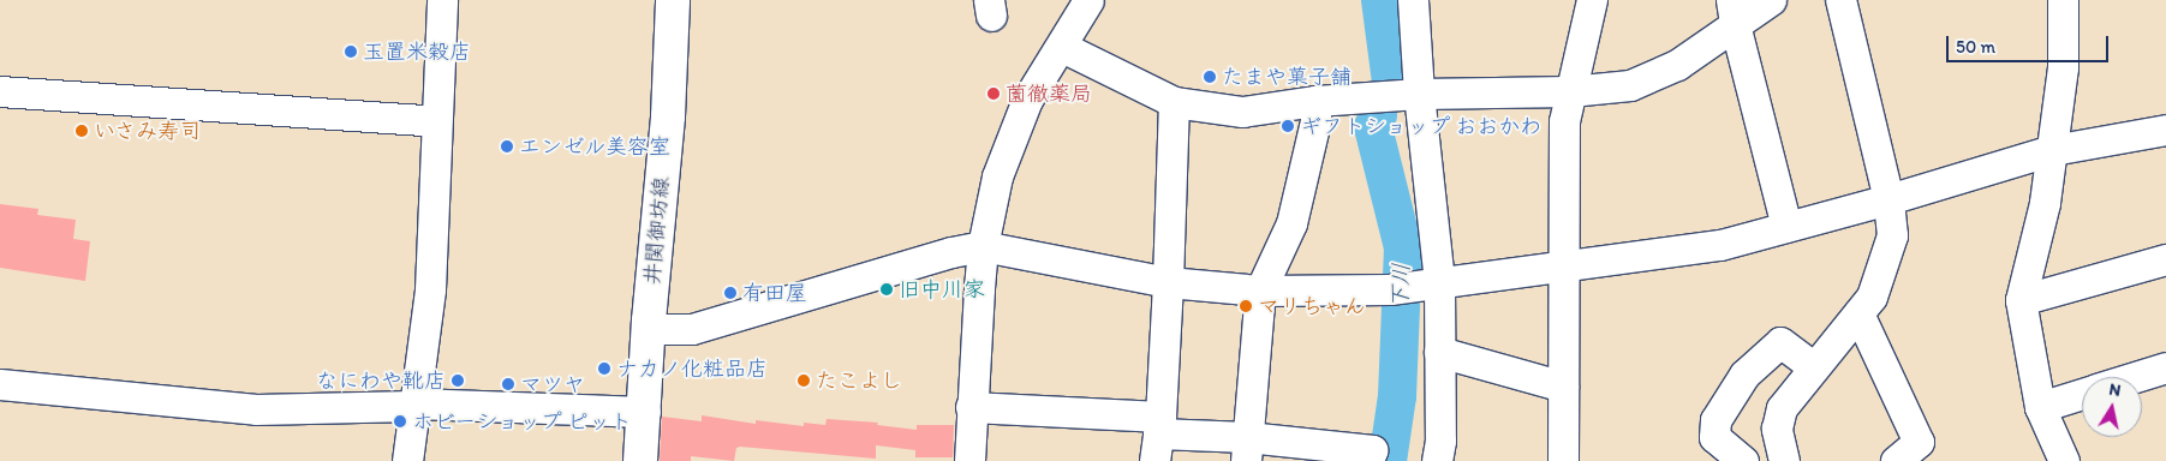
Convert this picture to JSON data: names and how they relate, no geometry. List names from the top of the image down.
{
  "streets": {
    "main road": ["井関御坊線"]
  },
  "water": ["下川"],
  "places": [
    "玉置米穀店",
    "たまや菓子舗",
    "薗徹薬局",
    "ギフトショップ おおかわ",
    "いさみ寿司",
    "エンゼル美容室",
    "旧中川家",
    "有田屋",
    "マリちゃん",
    "ナカノ化粧品店",
    "なにわや靴店",
    "たこよし",
    "マツヤ",
    "ホビーショップ ピット"
  ],
  "scale_bar": "50 m",
  "north": "top"
}
